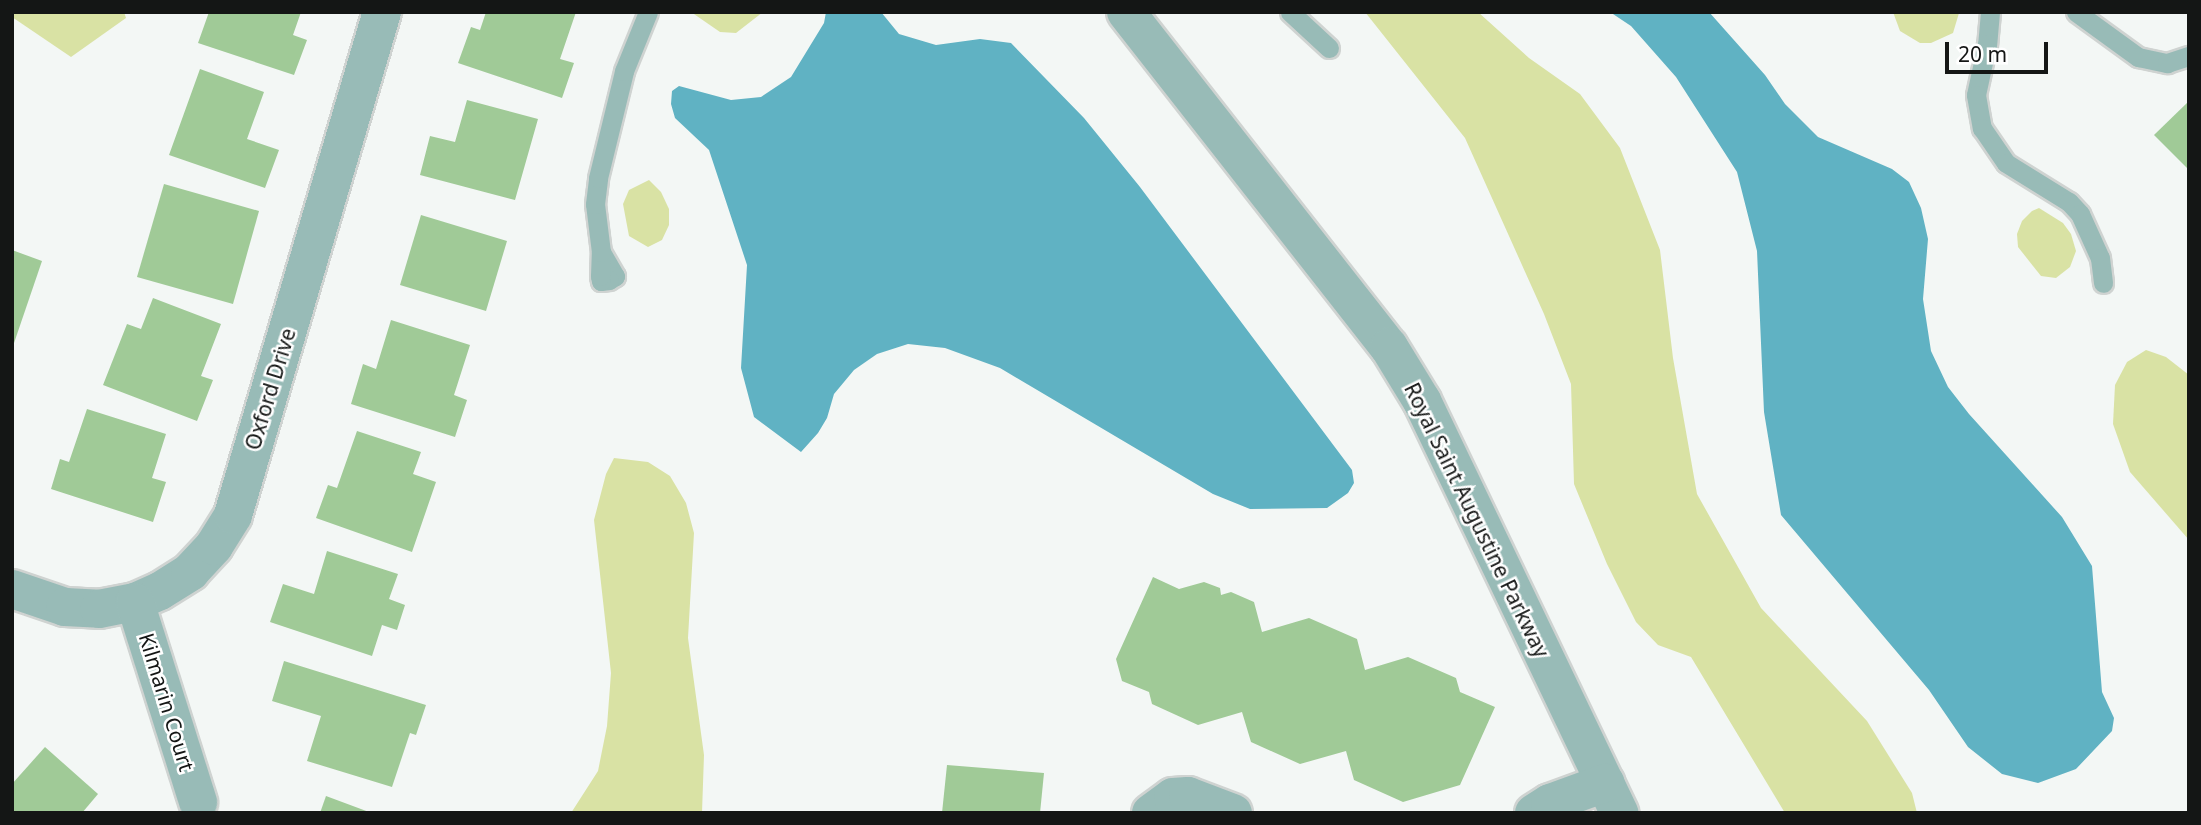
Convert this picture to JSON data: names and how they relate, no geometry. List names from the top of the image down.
{
  "streets": {
    "street": ["Oxford Drive", "Royal Saint Augustine Parkway", "Kilmarin Court"]
  },
  "crossings": [
    ["Oxford Drive", "Kilmarin Court"]
  ],
  "scale_bar": "20 m"
}
